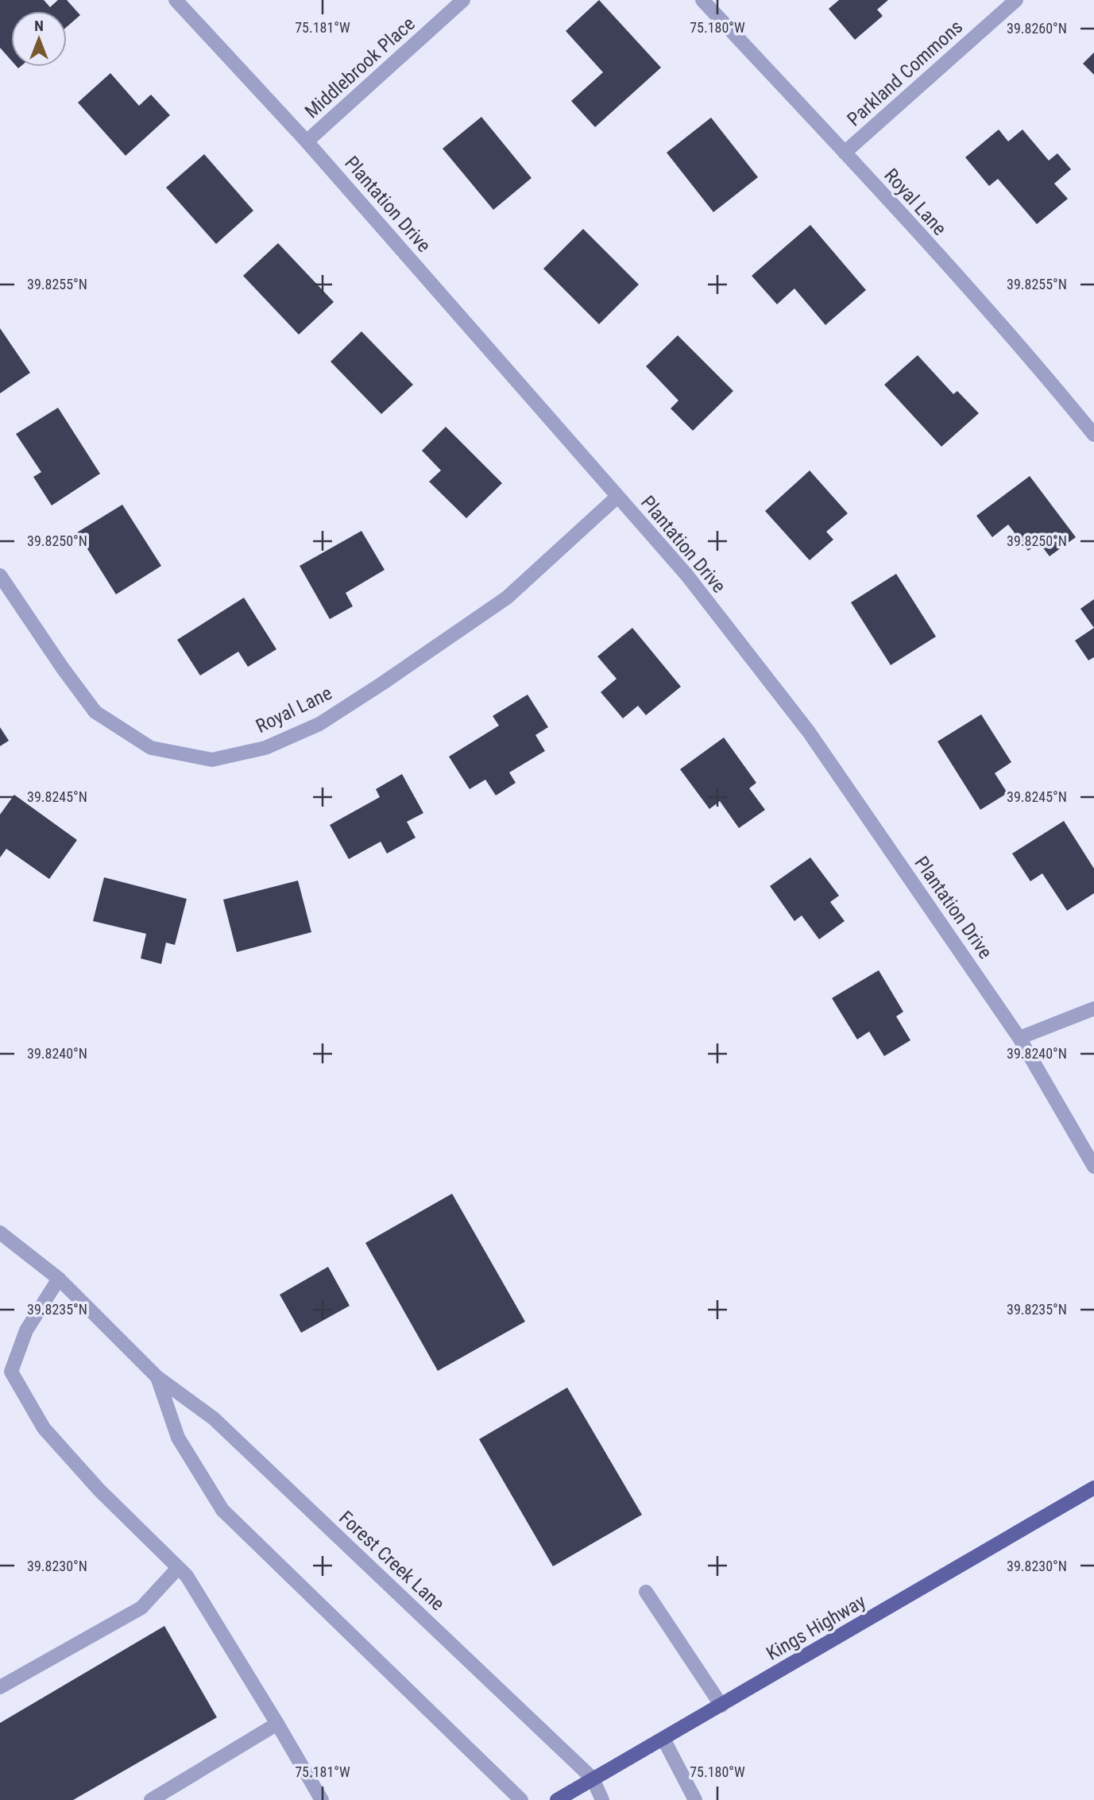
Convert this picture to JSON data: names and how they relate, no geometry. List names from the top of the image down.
{
  "streets": {
    "main road": ["Kings Highway"],
    "street": [
      "Middlebrook Place",
      "Parkland Commons",
      "Royal Lane",
      "Plantation Drive",
      "Forest Creek Lane"
    ]
  },
  "crossings": [
    ["Middlebrook Place", "Plantation Drive"],
    ["Parkland Commons", "Royal Lane"],
    ["Royal Lane", "Plantation Drive"],
    ["Forest Creek Lane", "Kings Highway"]
  ],
  "north": "top",
  "coordinates": [
    "75.181°W",
    "75.180°W",
    "39.8260°N",
    "39.8255°N",
    "39.8250°N",
    "39.8245°N",
    "39.8240°N",
    "39.8235°N",
    "39.8230°N"
  ]
}
